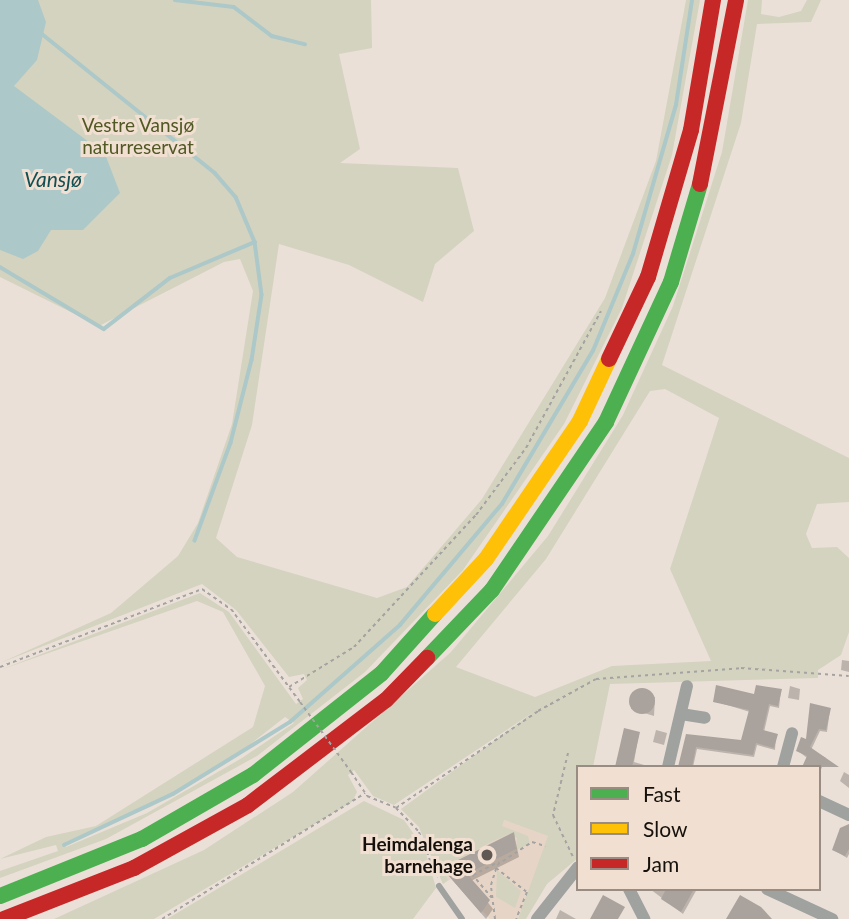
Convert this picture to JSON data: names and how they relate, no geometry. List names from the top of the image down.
{
  "water": ["Vansjø"],
  "parks": ["Vestre Vansjø naturreservat"],
  "places": ["Heimdalenga barnehage"],
  "legend": ["Fast", "Slow", "Jam"]
}
